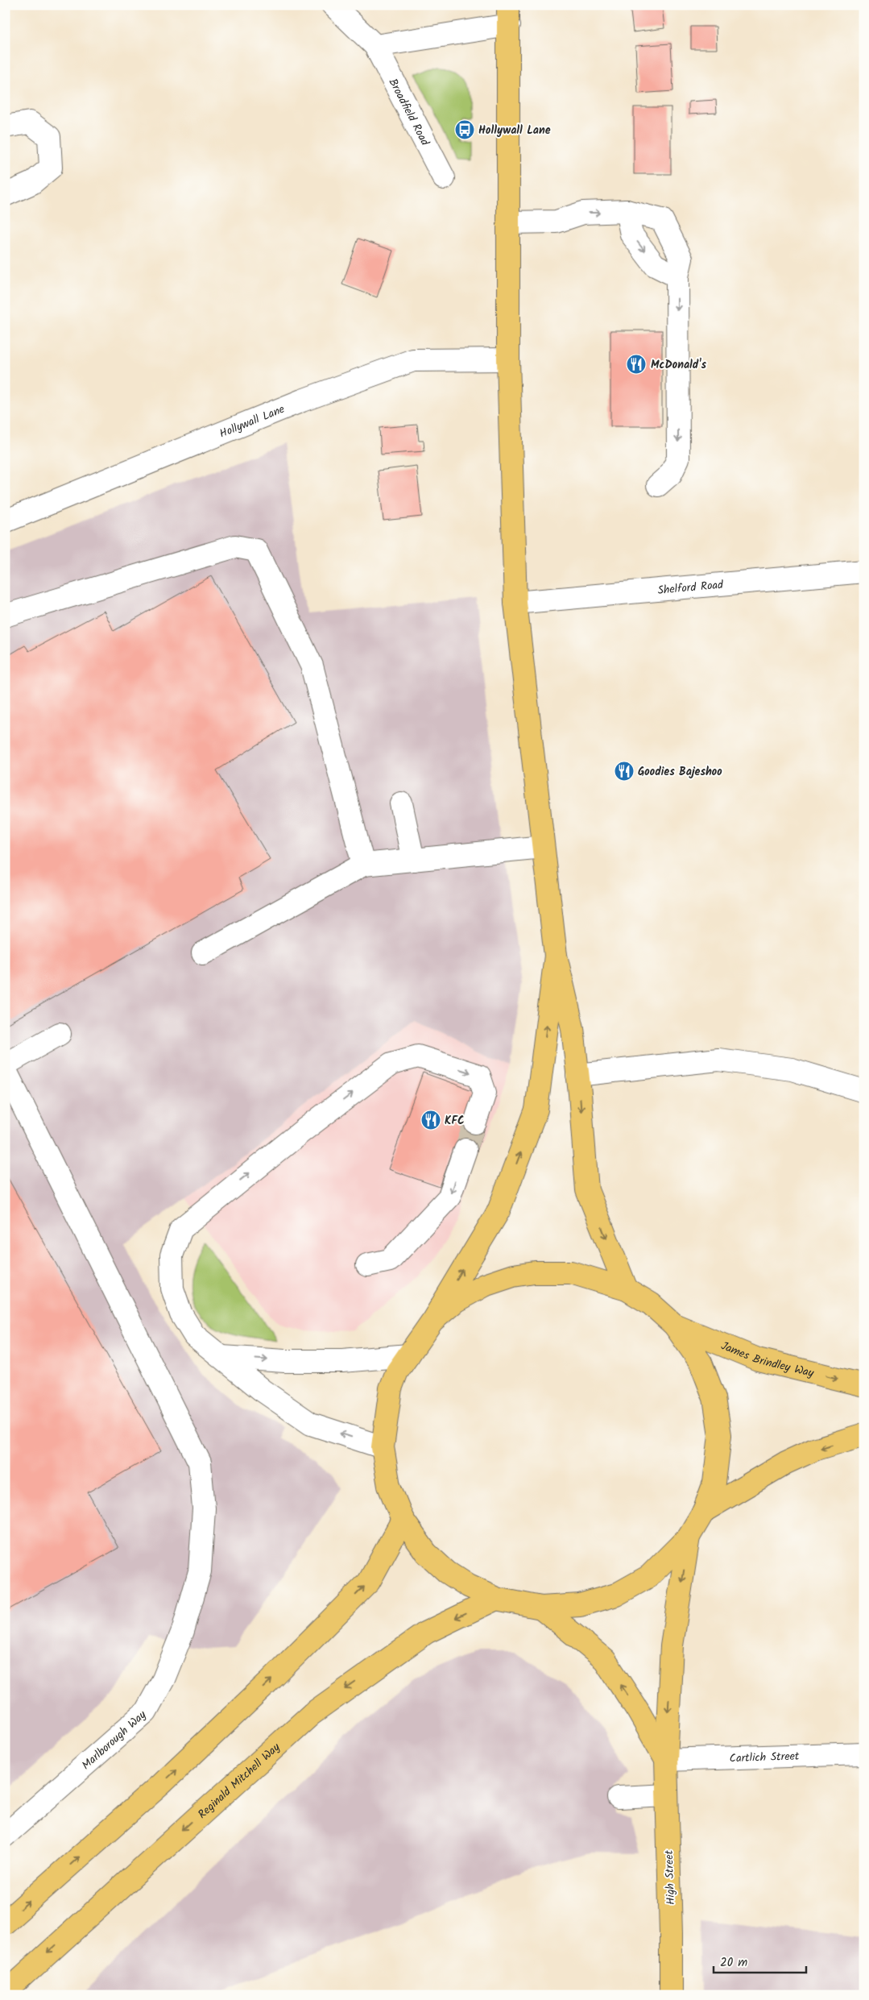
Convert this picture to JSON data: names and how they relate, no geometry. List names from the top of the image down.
{
  "streets": {
    "main road": ["James Brindley Way", "Reginald Mitchell Way", "High Street"],
    "street": [
      "Broadfield Road",
      "Hollywall Lane",
      "Shelford Road",
      "Marlborough Way",
      "Cartlich Street"
    ]
  },
  "crossings": [
    ["Cartlich Street", "High Street"]
  ],
  "one_way": ["James Brindley Way"],
  "places": {
    "bus stop": ["Hollywall Lane"],
    "restaurant": ["McDonald's", "Goodies Bajeshoo", "KFC"]
  },
  "scale_bar": "20 m"
}
